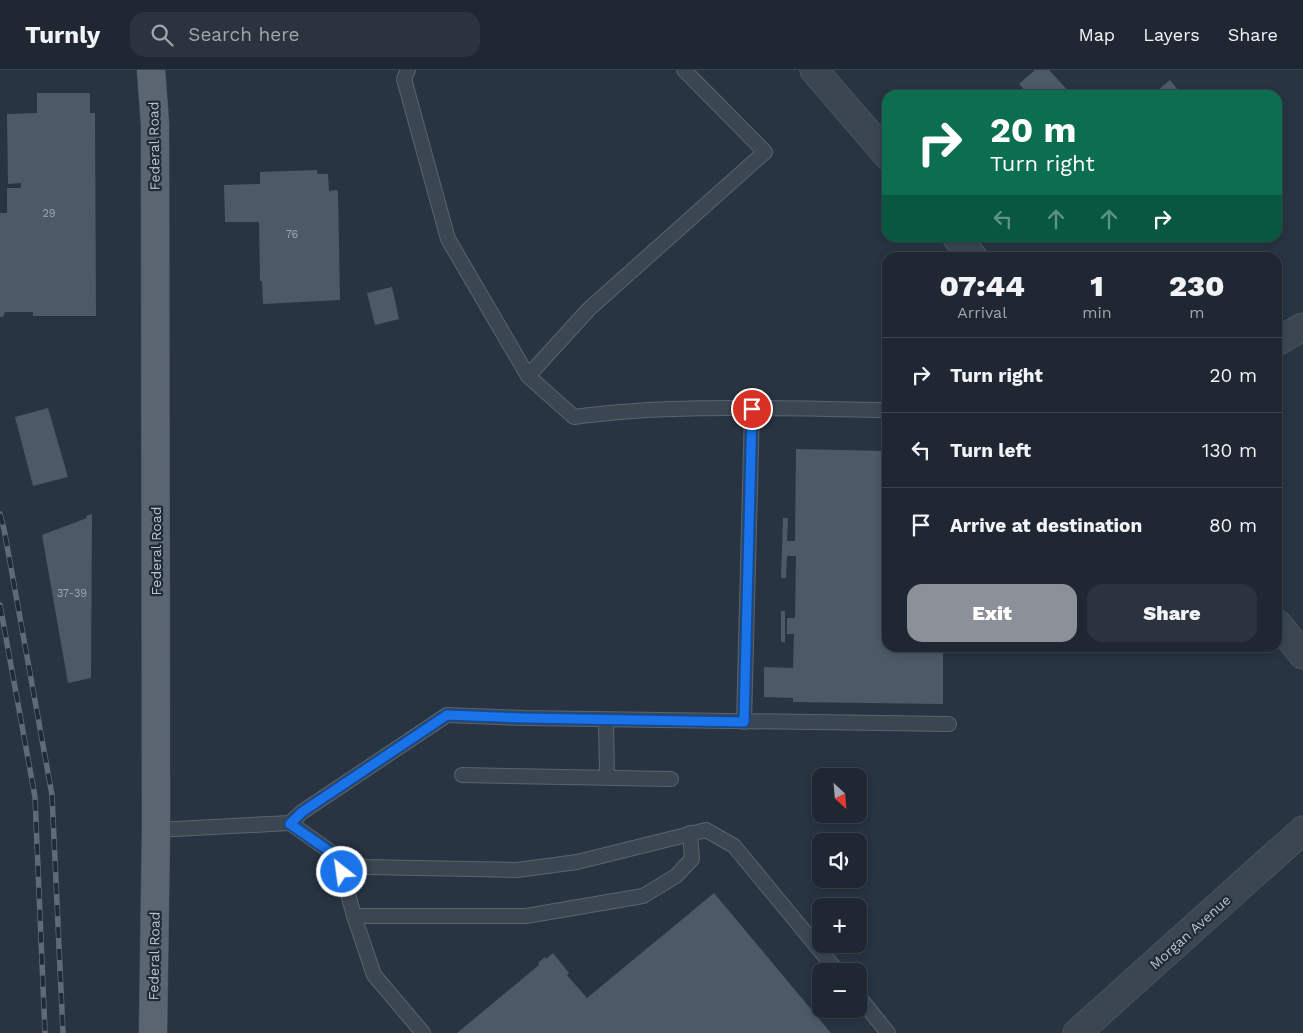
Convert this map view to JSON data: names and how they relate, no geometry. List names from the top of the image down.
{
  "streets": {
    "main road": ["Federal Road"],
    "street": ["Morgan Avenue"]
  },
  "house_numbers": ["29", "76", "37-39"],
  "north": "bottom right",
  "page": {
    "header": "Turnly",
    "search": "Search here",
    "nav": ["Map", "Layers", "Share"],
    "turn": ["20 m", "Turn right"],
    "eta": [
      "07:44",
      "Arrival",
      "1",
      "min",
      "230",
      "m"
    ],
    "list": [
      {
        "name": "Turn right",
        "value": "20 m"
      },
      {
        "name": "Turn left",
        "value": "130 m"
      },
      {
        "name": "Arrive at destination",
        "value": "80 m"
      }
    ],
    "buttons": ["Exit", "Share"],
    "map_buttons": ["+", "−"]
  }
}
